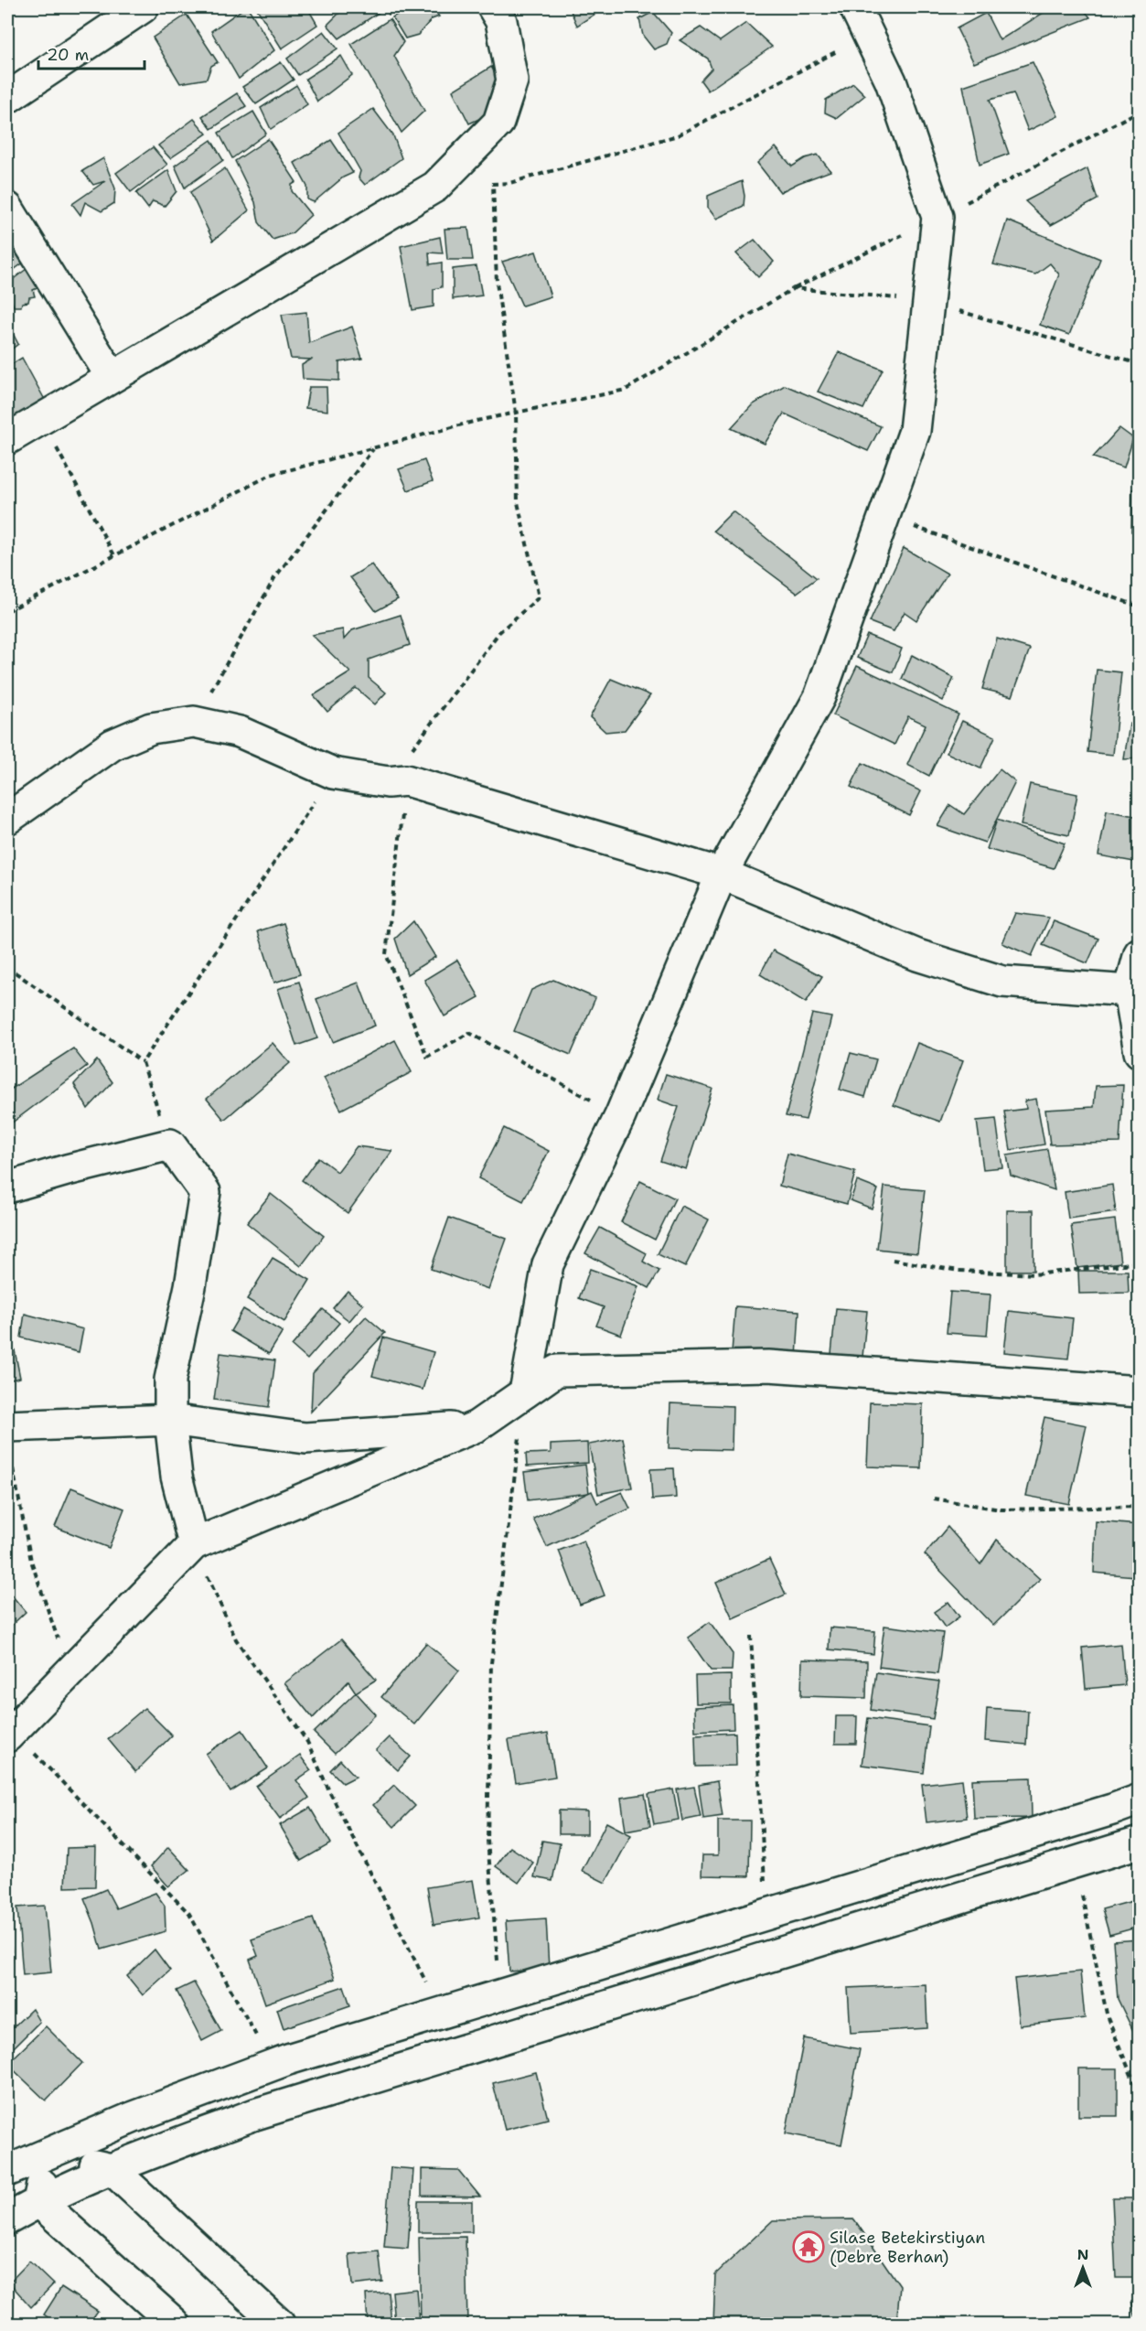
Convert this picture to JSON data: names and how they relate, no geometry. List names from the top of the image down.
{
  "places": {
    "temple": ["Silase Betekirstiyan (Debre Berhan)"]
  },
  "scale_bar": "20 m",
  "north": "top"
}
